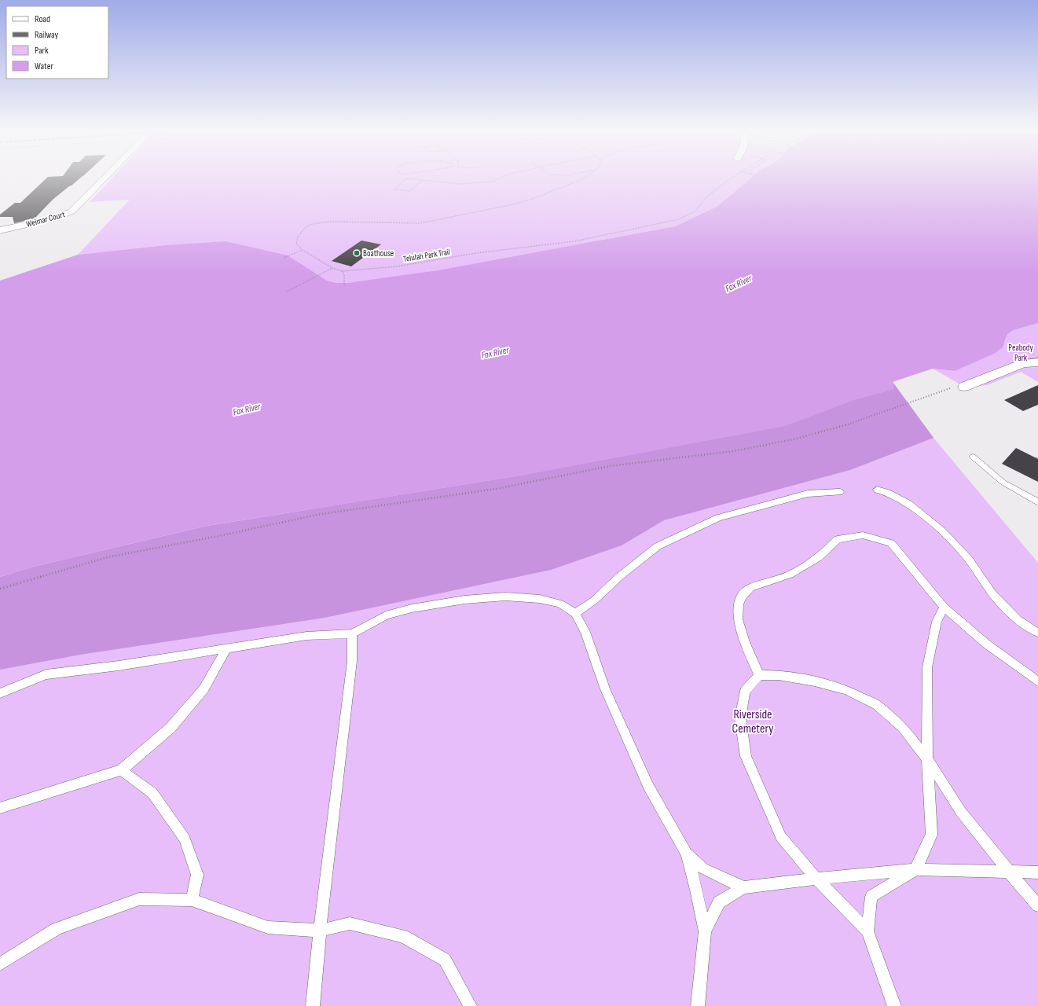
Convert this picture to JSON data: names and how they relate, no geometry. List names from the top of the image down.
{
  "streets": {
    "street": ["Weimar Court"],
    "path": ["Telulah Park Trail"]
  },
  "water": ["Fox River"],
  "parks": ["Peabody Park", "Riverside Cemetery"],
  "places": ["Boathouse"],
  "legend": [
    "Road",
    "Railway",
    "Park",
    "Water"
  ]
}
